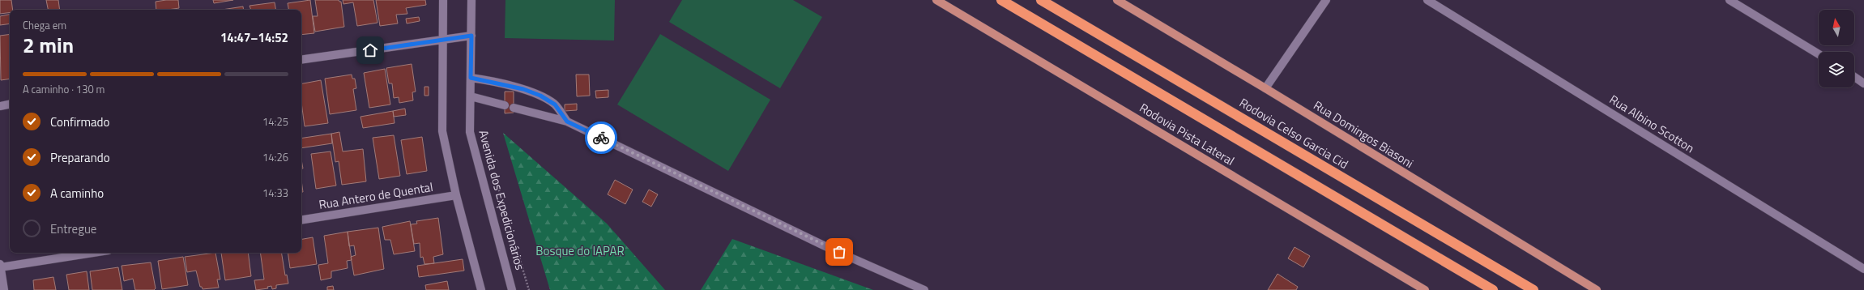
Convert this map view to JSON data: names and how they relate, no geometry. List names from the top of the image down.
{
  "streets": {
    "highway": ["Rodovia Celso Garcia Cid"],
    "main road": ["Rodovia Pista Lateral", "Rua Domingos Biasoni"],
    "street": ["Rua Albino Scotton", "Rua Antero de Quental", "Avenida dos Expedicionários"]
  },
  "parks": ["Bosque do IAPAR"],
  "north": "top",
  "page": {
    "heading": ["2 min", "Chega em", "14:47–14:52"],
    "bar": "A caminho · 130 m",
    "list": [
      ["Confirmado", "14:25"],
      ["Preparando", "14:26"],
      ["A caminho", "14:33"],
      "Entregue"
    ]
  }
}
